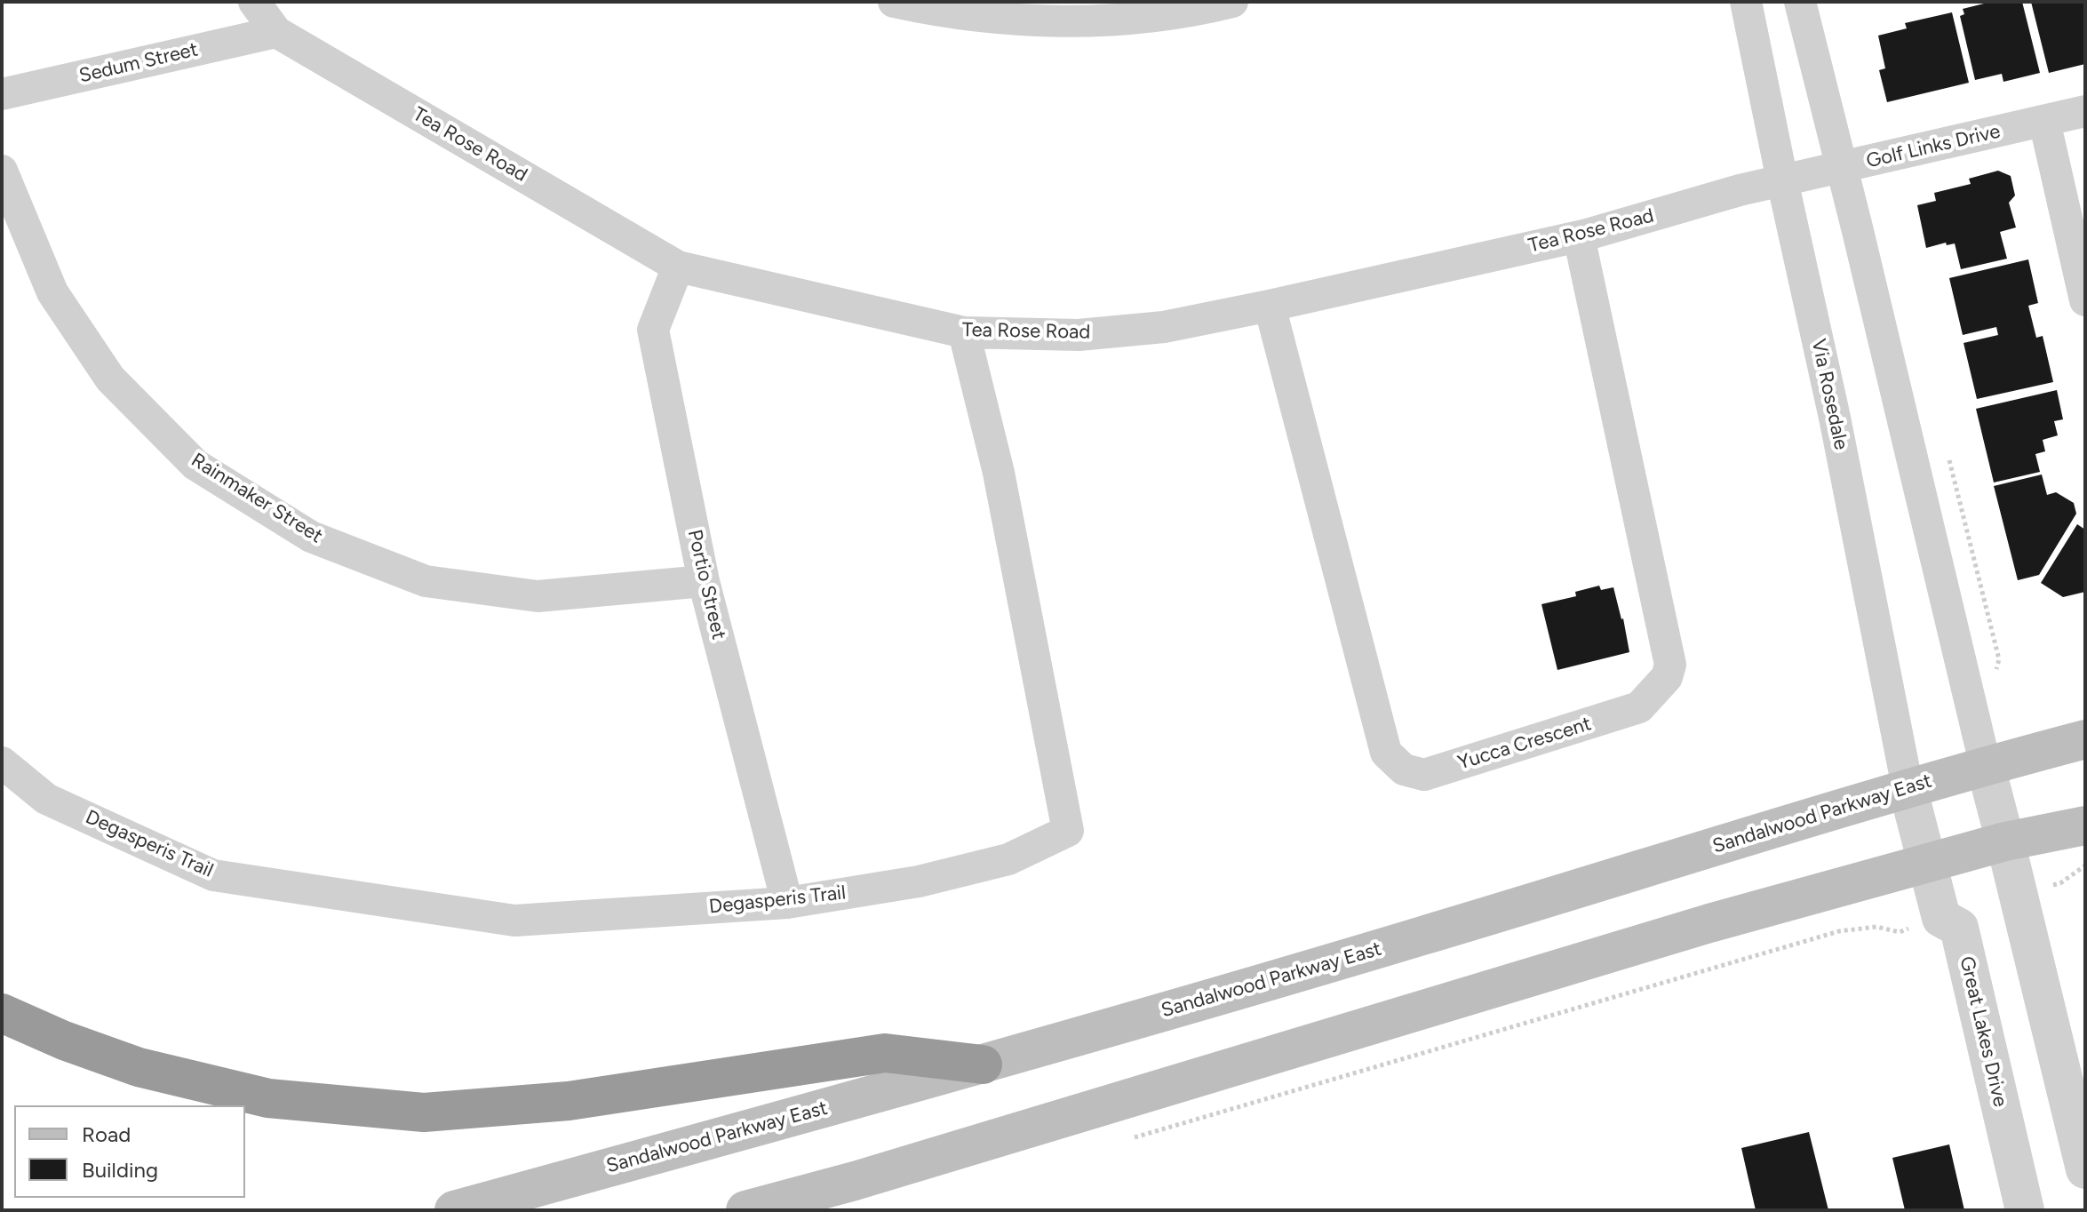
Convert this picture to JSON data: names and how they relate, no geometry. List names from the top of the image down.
{
  "streets": {
    "main road": ["Sandalwood Parkway East"],
    "street": [
      "Sedum Street",
      "Tea Rose Road",
      "Golf Links Drive",
      "Via Rosedale",
      "Rainmaker Street",
      "Portio Street",
      "Yucca Crescent",
      "Degasperis Trail",
      "Great Lakes Drive"
    ]
  },
  "crossings": [
    ["Sedum Street", "Tea Rose Road"],
    ["Tea Rose Road", "Golf Links Drive"],
    ["Tea Rose Road", "Via Rosedale"],
    ["Tea Rose Road", "Portio Street"],
    ["Tea Rose Road", "Yucca Crescent"],
    ["Tea Rose Road", "Degasperis Trail"],
    ["Golf Links Drive", "Via Rosedale"],
    ["Via Rosedale", "Sandalwood Parkway East"],
    ["Via Rosedale", "Great Lakes Drive"],
    ["Rainmaker Street", "Portio Street"],
    ["Portio Street", "Degasperis Trail"],
    ["Sandalwood Parkway East", "Great Lakes Drive"]
  ],
  "legend": ["Road", "Building"]
}
